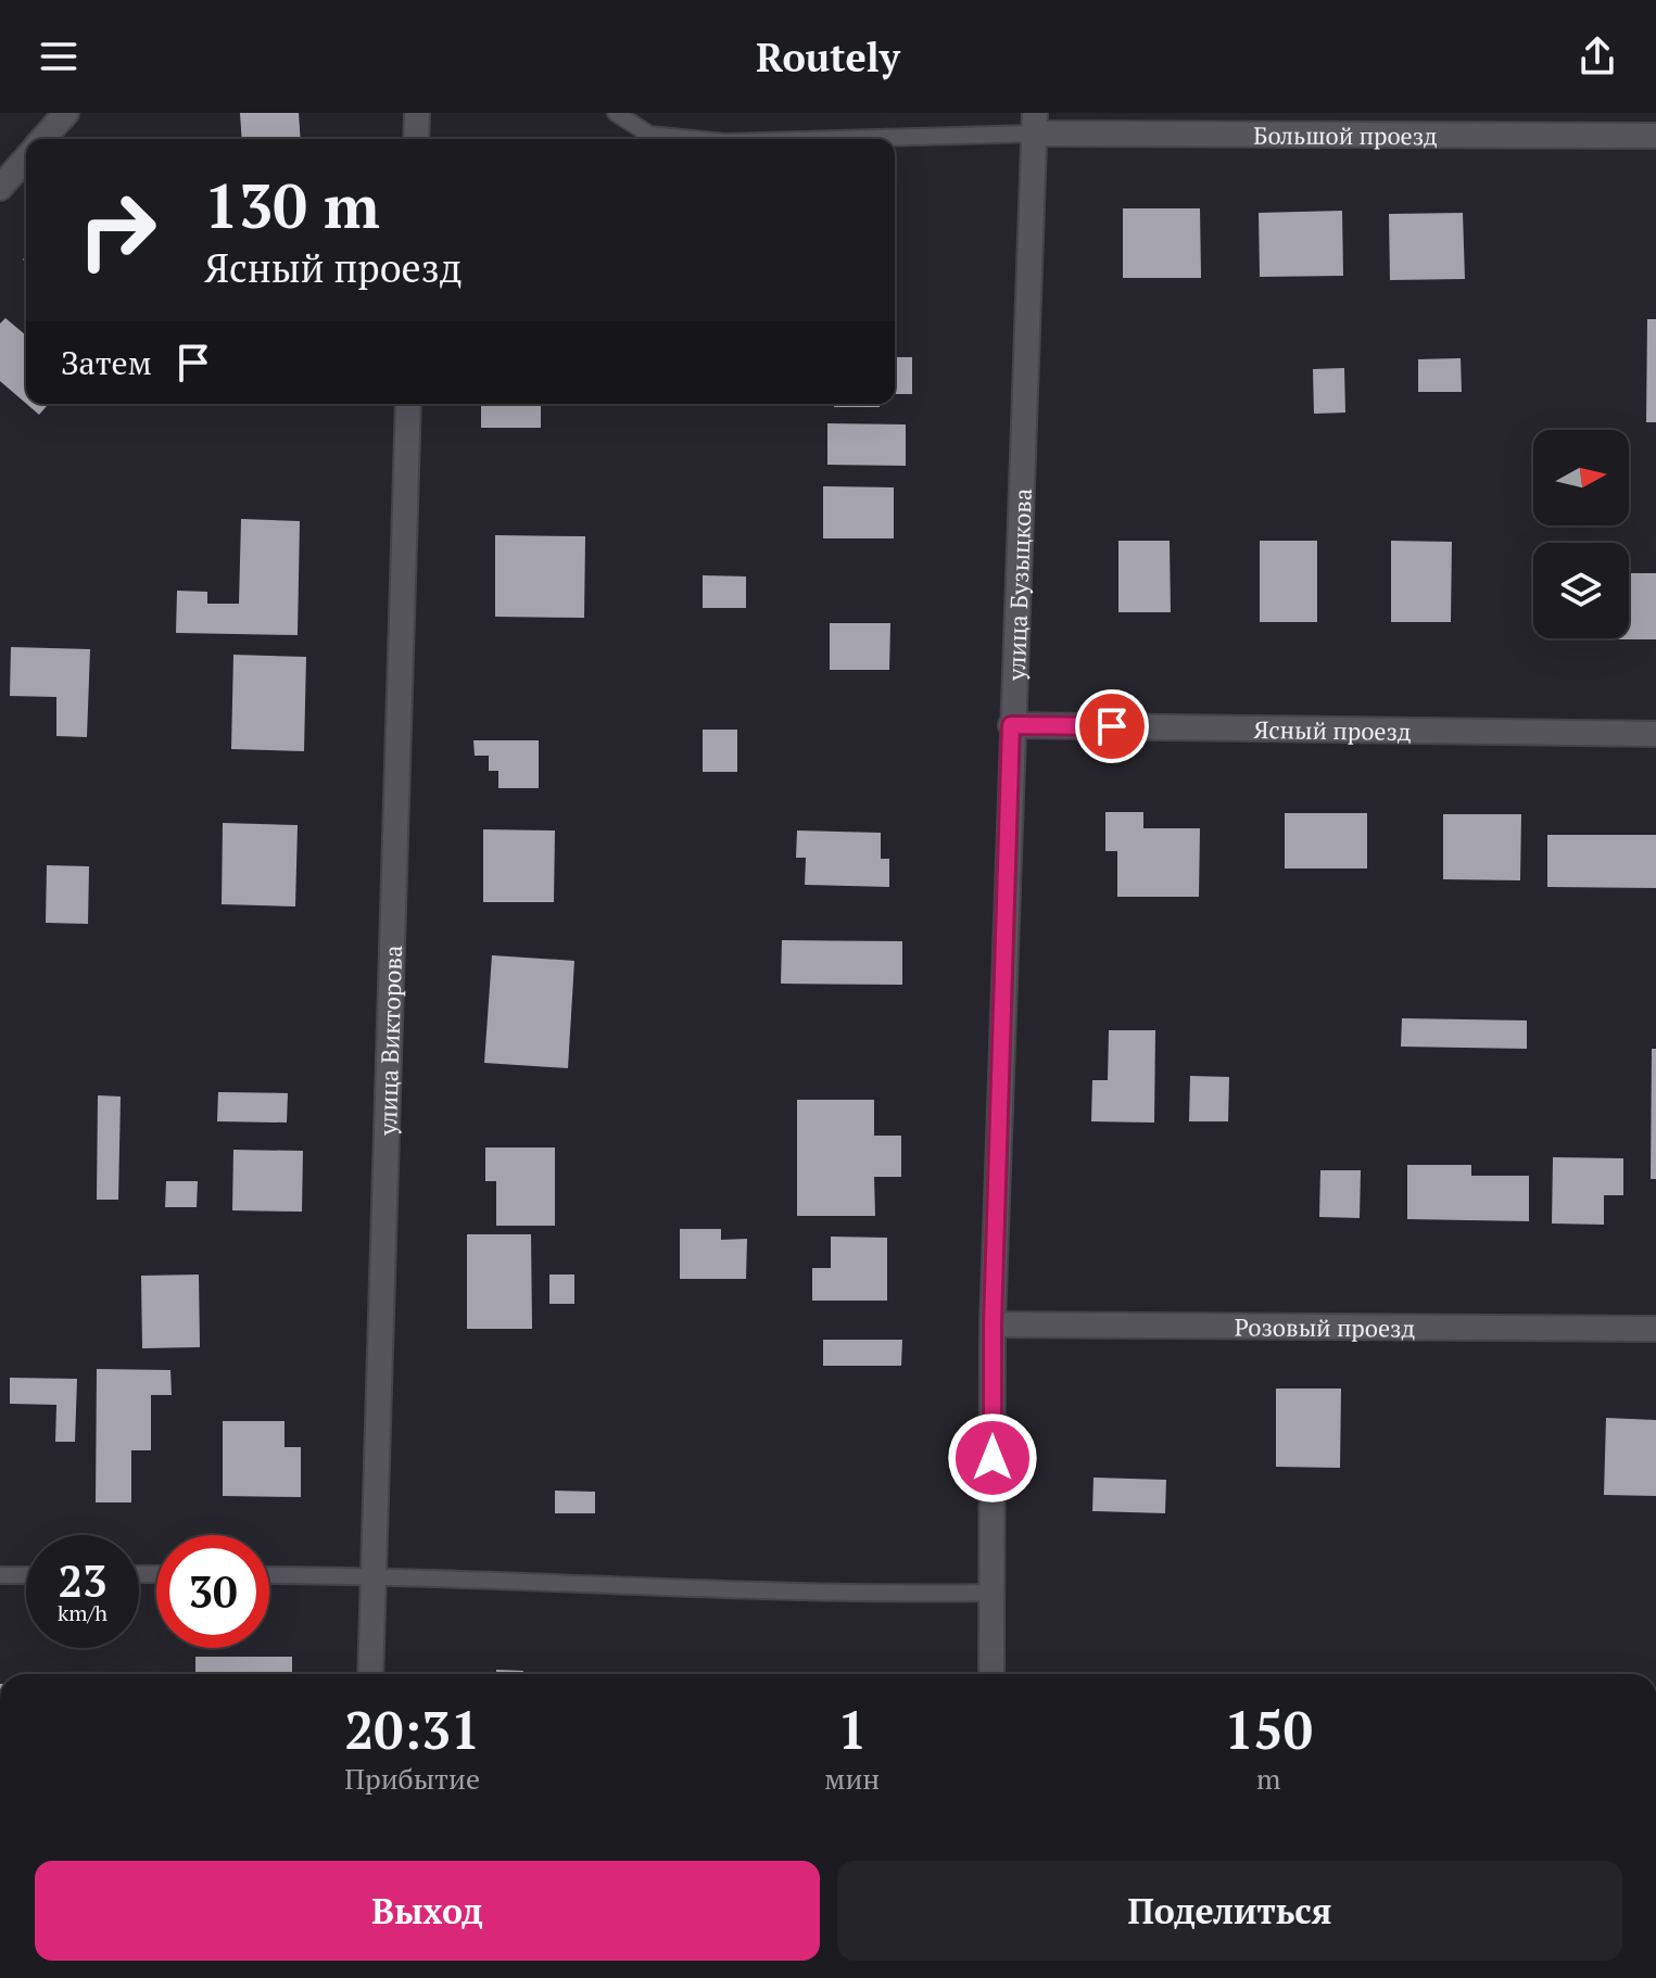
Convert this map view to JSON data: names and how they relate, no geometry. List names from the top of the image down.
{
  "streets": {
    "street": [
      "Большой проезд",
      "улица Бузыцкова",
      "Ясный проезд",
      "улица Викторова",
      "Розовый проезд"
    ]
  },
  "crossings": [
    ["Большой проезд", "улица Бузыцкова"],
    ["улица Бузыцкова", "Ясный проезд"],
    ["улица Бузыцкова", "Розовый проезд"]
  ],
  "north": "right",
  "page": {
    "header": "Routely",
    "turn": ["130 m", "Ясный проезд"],
    "then": "Затем",
    "speed": "23 km/h",
    "limit": "30",
    "eta": [
      "20:31",
      "Прибытие",
      "1",
      "мин",
      "150",
      "m"
    ],
    "buttons": ["Выход", "Поделиться"]
  }
}
